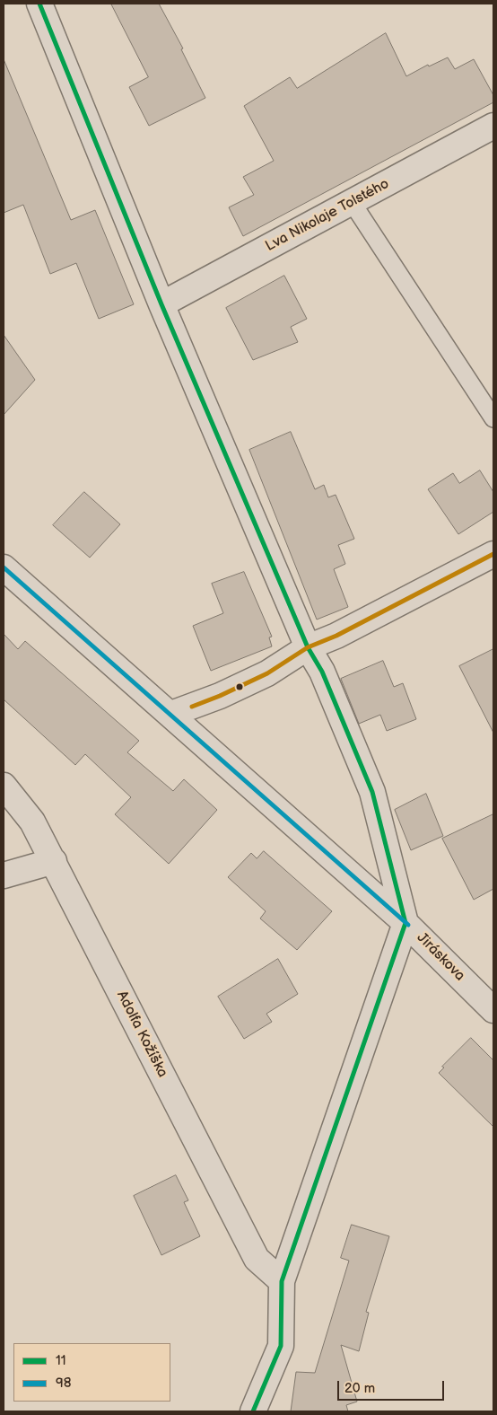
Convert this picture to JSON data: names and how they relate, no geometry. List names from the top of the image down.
{
  "streets": {
    "street": ["Lva Nikolaje Tolstého", "Jiráskova", "Adolfa Kožíška"]
  },
  "lines": ["transit line 11", "transit line 98"],
  "legend": ["11", "98"],
  "scale_bar": "20 m"
}
